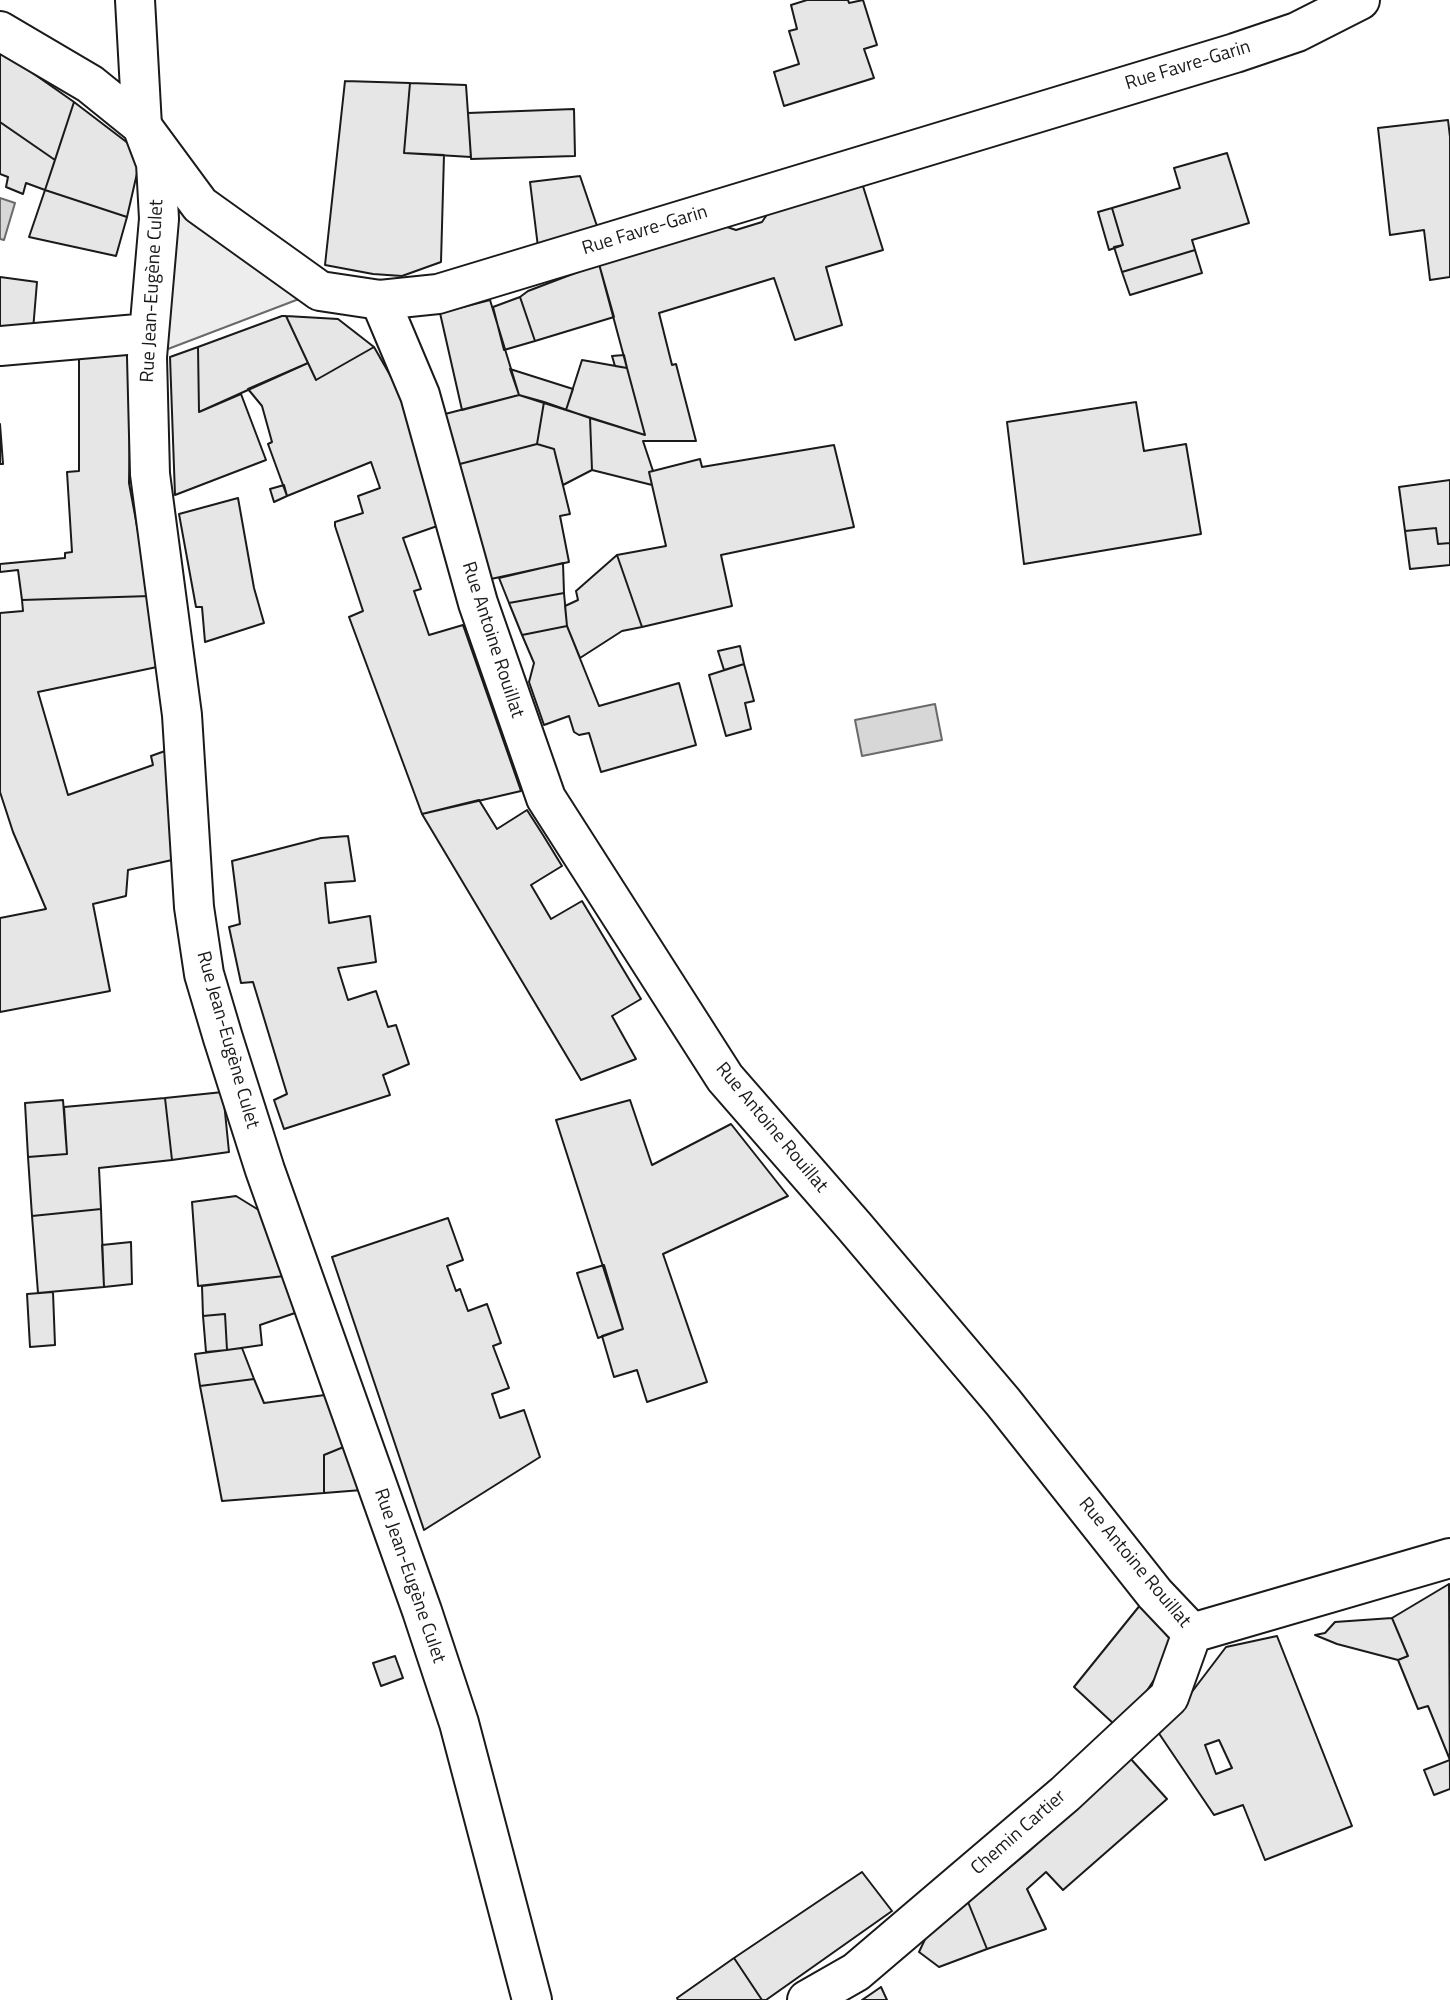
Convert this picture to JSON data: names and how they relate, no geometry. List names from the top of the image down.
{
  "streets": {
    "street": [
      "Rue Favre-Garin",
      "Rue Jean-Eugène Culet",
      "Rue Antoine Rouillat",
      "Chemin Cartier"
    ]
  },
  "crossings": [
    ["Rue Favre-Garin", "Rue Jean-Eugène Culet"],
    ["Rue Favre-Garin", "Rue Antoine Rouillat"],
    ["Rue Antoine Rouillat", "Chemin Cartier"]
  ]
}
